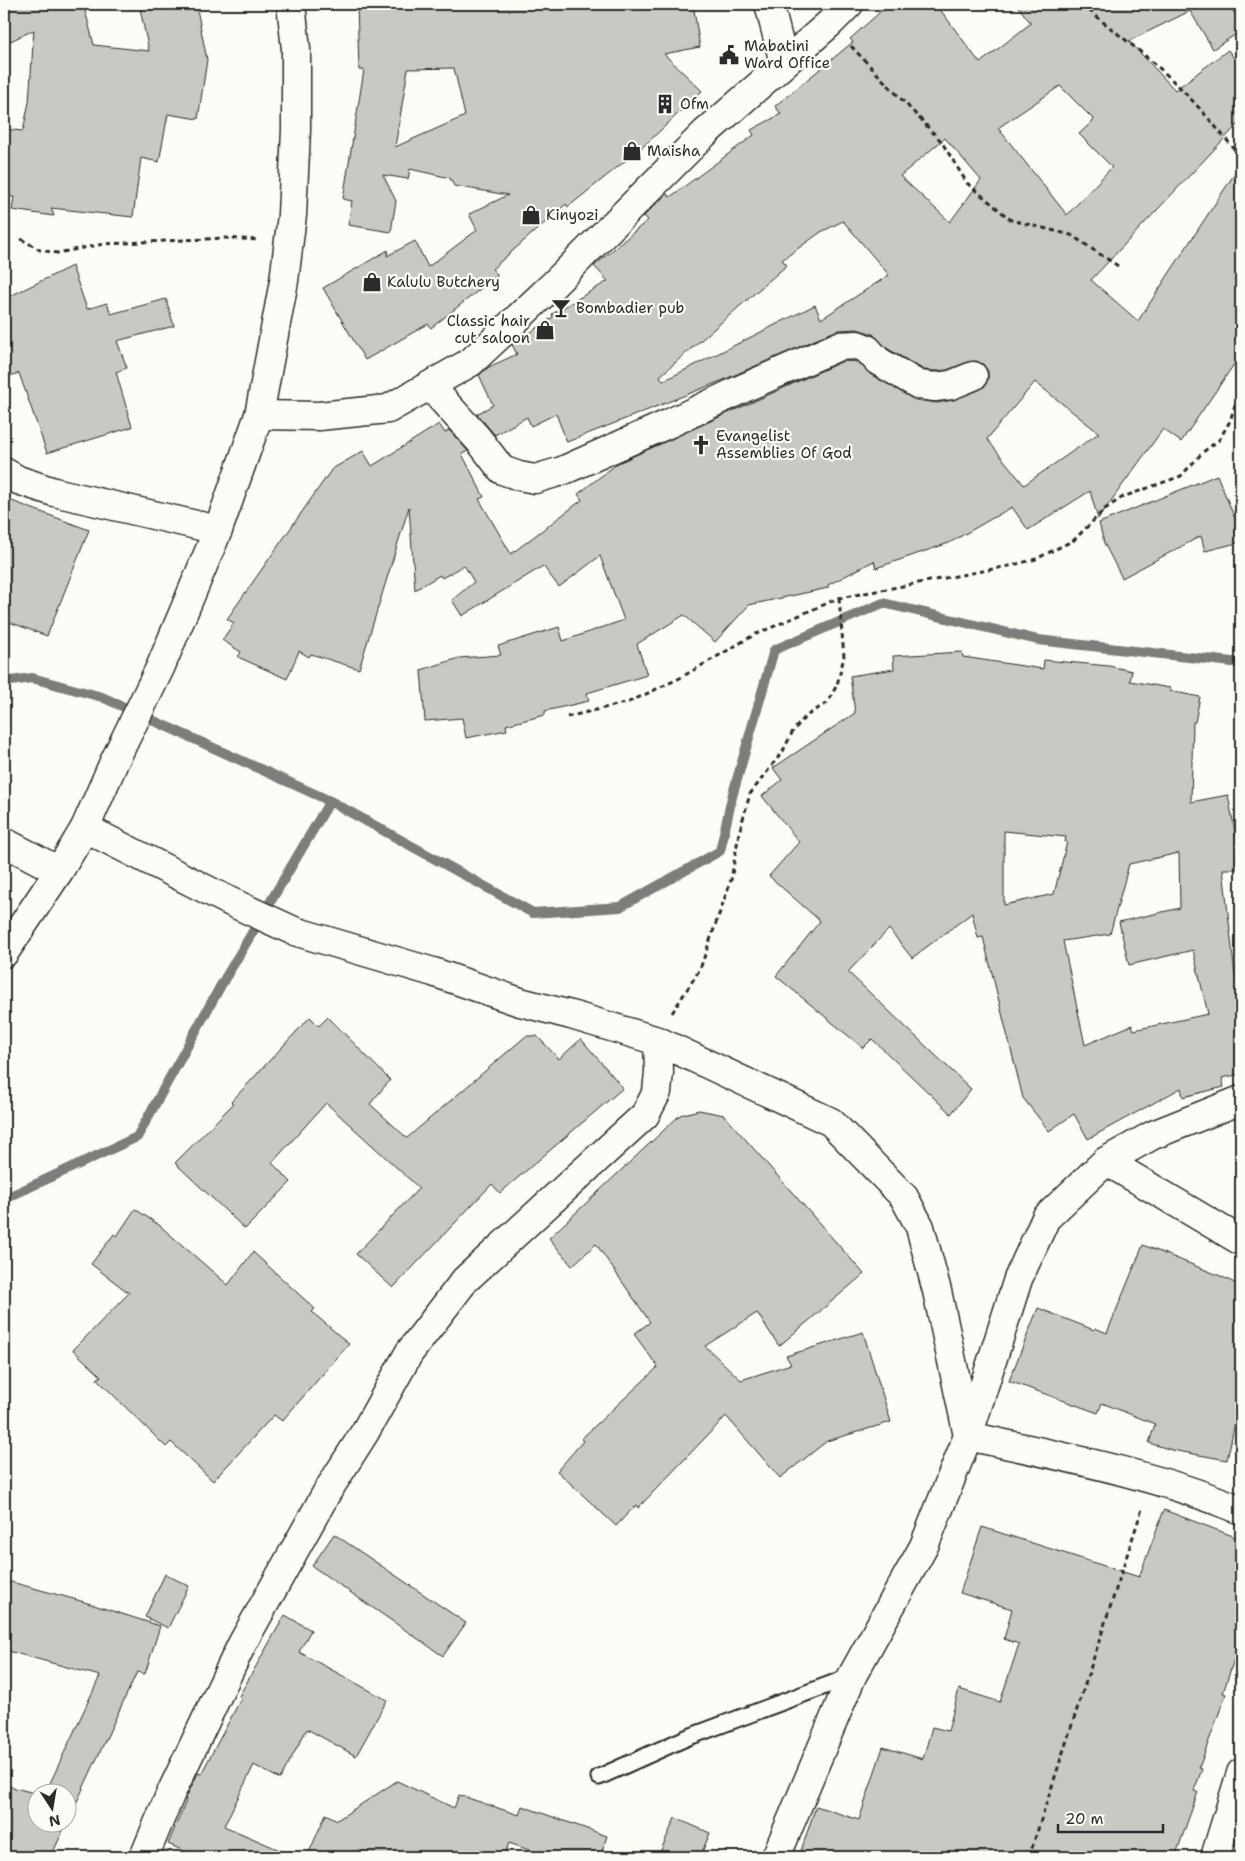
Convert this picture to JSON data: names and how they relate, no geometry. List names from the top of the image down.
{
  "places": {
    "public building": ["Mabatini Ward Office"],
    "building": ["Ofm"],
    "shop": [
      "Maisha",
      "Kinyozi",
      "Kalulu Butchery",
      "Classic hair cut saloon"
    ],
    "bar": ["Bombadier pub"],
    "church": ["Evangelist Assemblies Of God"]
  },
  "scale_bar": "20 m",
  "north": "bottom"
}
